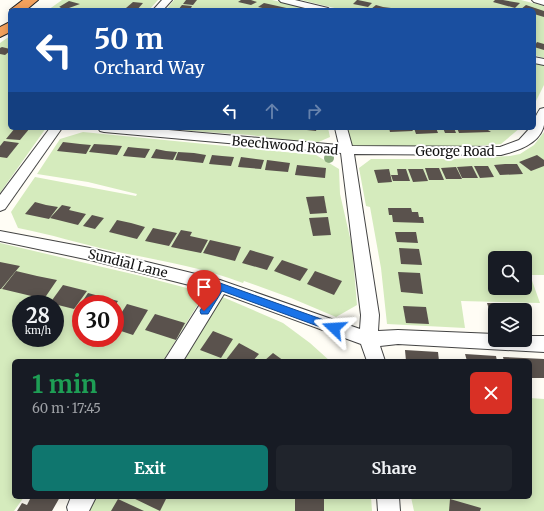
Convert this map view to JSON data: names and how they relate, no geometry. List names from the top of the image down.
{
  "streets": {
    "street": ["Beechwood Road", "George Road", "Sundial Lane"]
  },
  "crossings": [
    ["Beechwood Road", "George Road"]
  ],
  "page": {
    "turn": ["50 m", "Orchard Way"],
    "speed": "28 km/h",
    "limit": "30",
    "heading": ["1 min", "60 m · 17:45"],
    "buttons": ["Exit", "Share"]
  }
}
